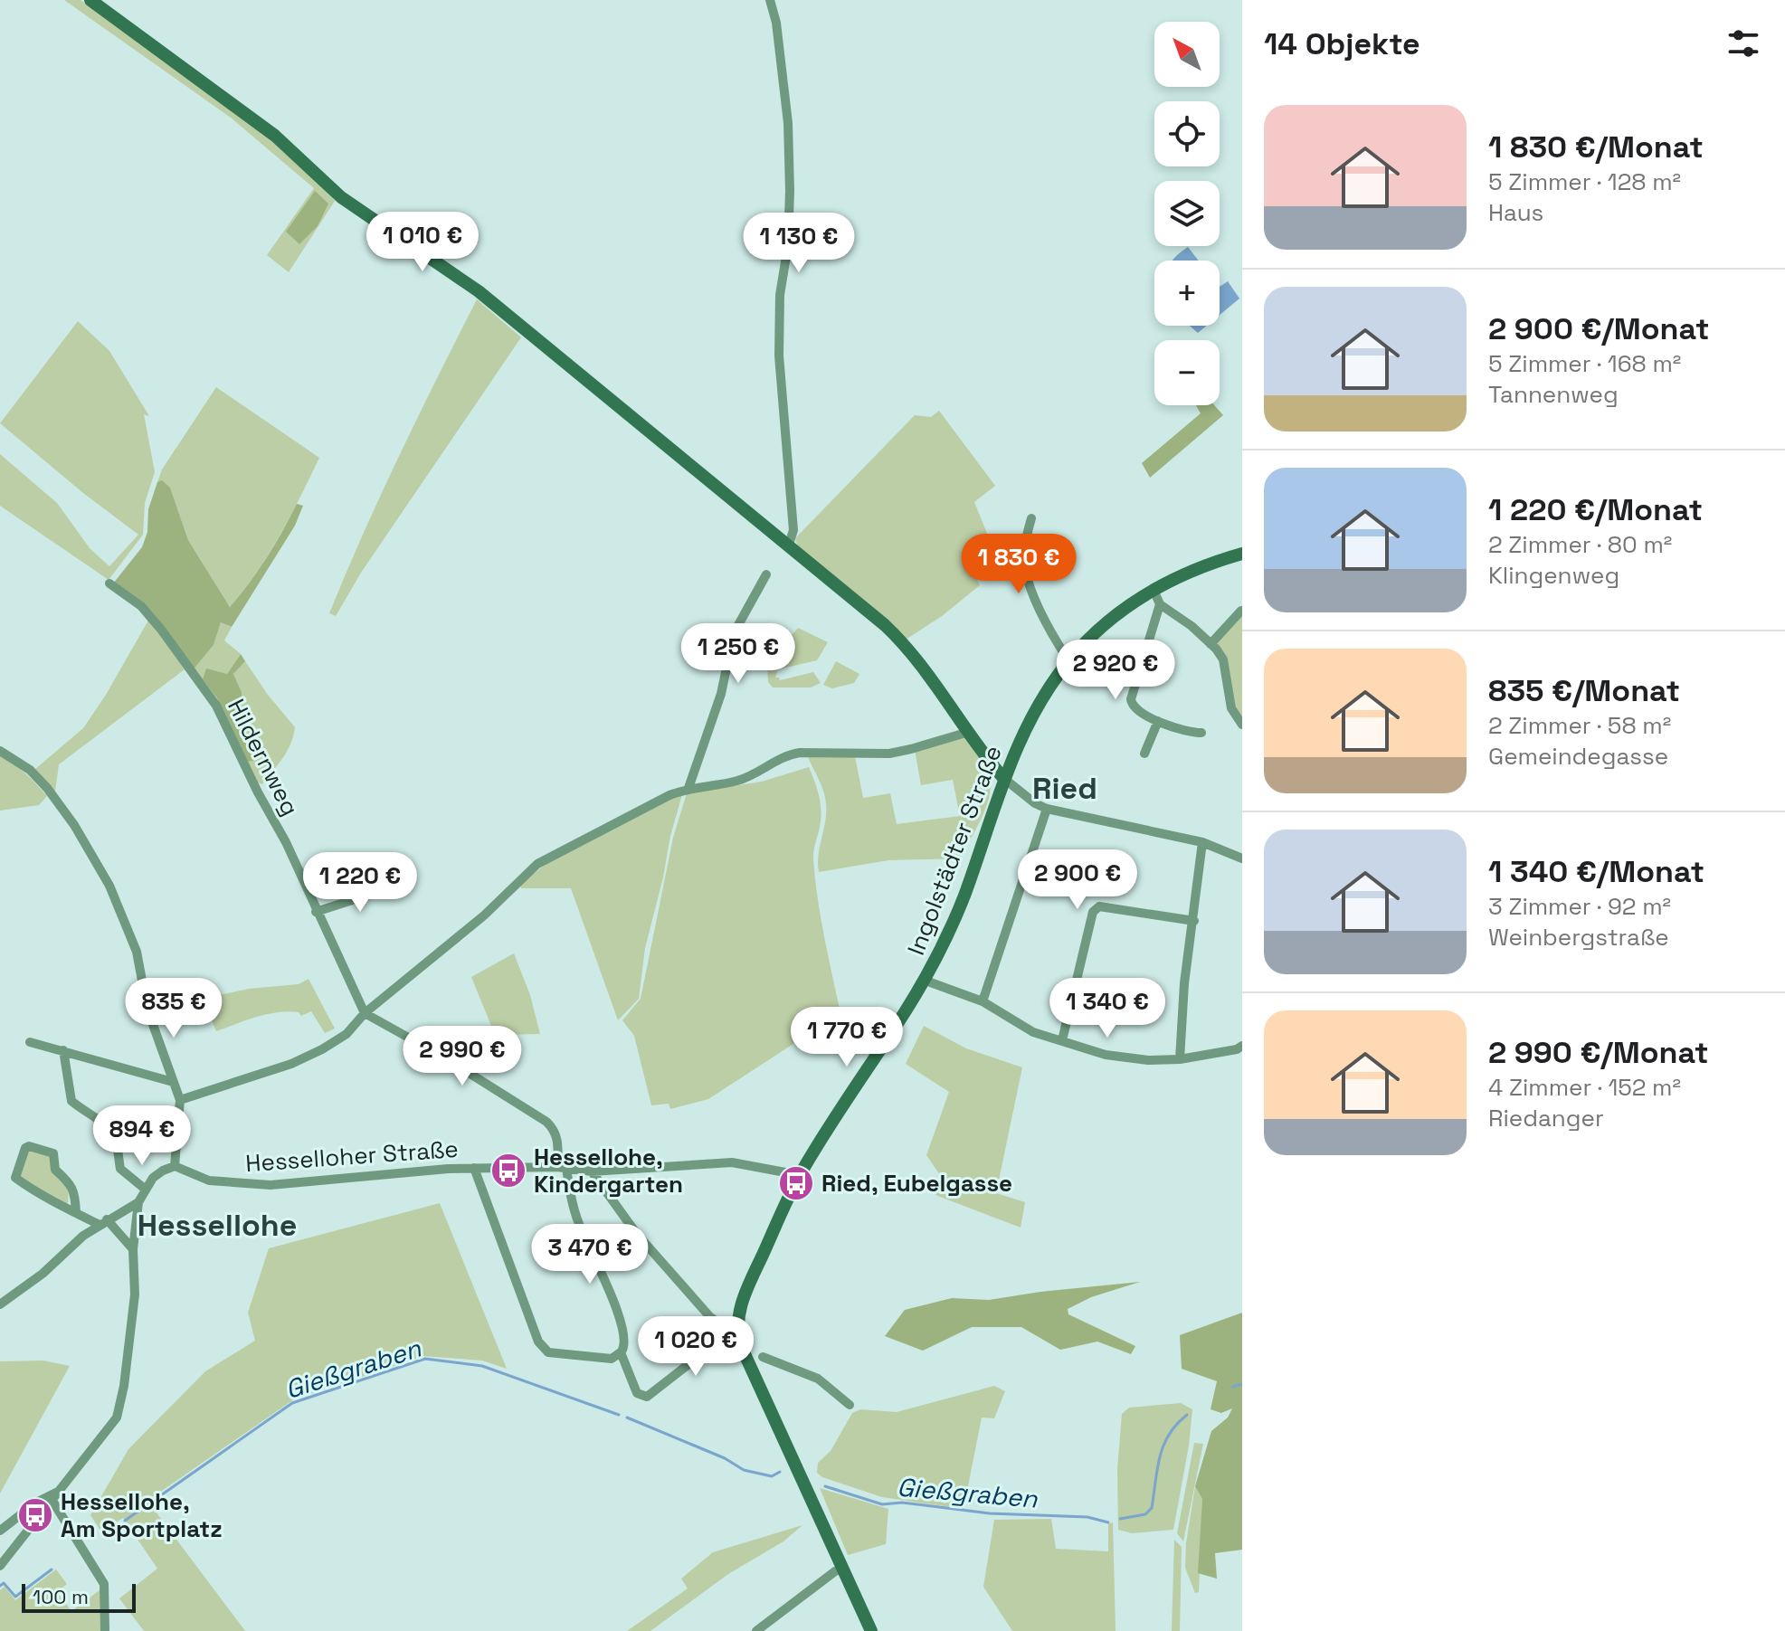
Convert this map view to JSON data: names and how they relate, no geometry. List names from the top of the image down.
{
  "streets": {
    "main road": ["Ingolstädter Straße"],
    "street": ["Hildernweg", "Hesselloher Straße"]
  },
  "crossings": [
    ["Ingolstädter Straße", "Hesselloher Straße"]
  ],
  "districts": ["Ried", "Hessellohe"],
  "water": ["Gießgraben"],
  "places": {
    "bus stop": ["Hessellohe, Kindergarten", "Ried, Eubelgasse", "Hessellohe, Am Sportplatz"]
  },
  "scale_bar": "100 m",
  "north": "top left",
  "page": {
    "heading": "14 Objekte",
    "map_buttons": ["+", "−"],
    "list": [
      {
        "name": "1 830 €/Monat",
        "note": "5 Zimmer · 128 m² · Haus"
      },
      {
        "name": "2 900 €/Monat",
        "note": "5 Zimmer · 168 m² · Tannenweg"
      },
      {
        "name": "1 220 €/Monat",
        "note": "2 Zimmer · 80 m² · Klingenweg"
      },
      {
        "name": "835 €/Monat",
        "note": "2 Zimmer · 58 m² · Gemeindegasse"
      },
      {
        "name": "1 340 €/Monat",
        "note": "3 Zimmer · 92 m² · Weinbergstraße"
      },
      {
        "name": "2 990 €/Monat",
        "note": "4 Zimmer · 152 m² · Riedanger"
      }
    ],
    "price": [
      "1 010 €",
      "1 130 €",
      "1 830 €",
      "1 250 €",
      "2 920 €",
      "2 900 €",
      "1 220 €",
      "835 €",
      "1 340 €",
      "1 770 €",
      "2 990 €",
      "894 €",
      "3 470 €",
      "1 020 €"
    ],
    "scale": "100 m"
  }
}
